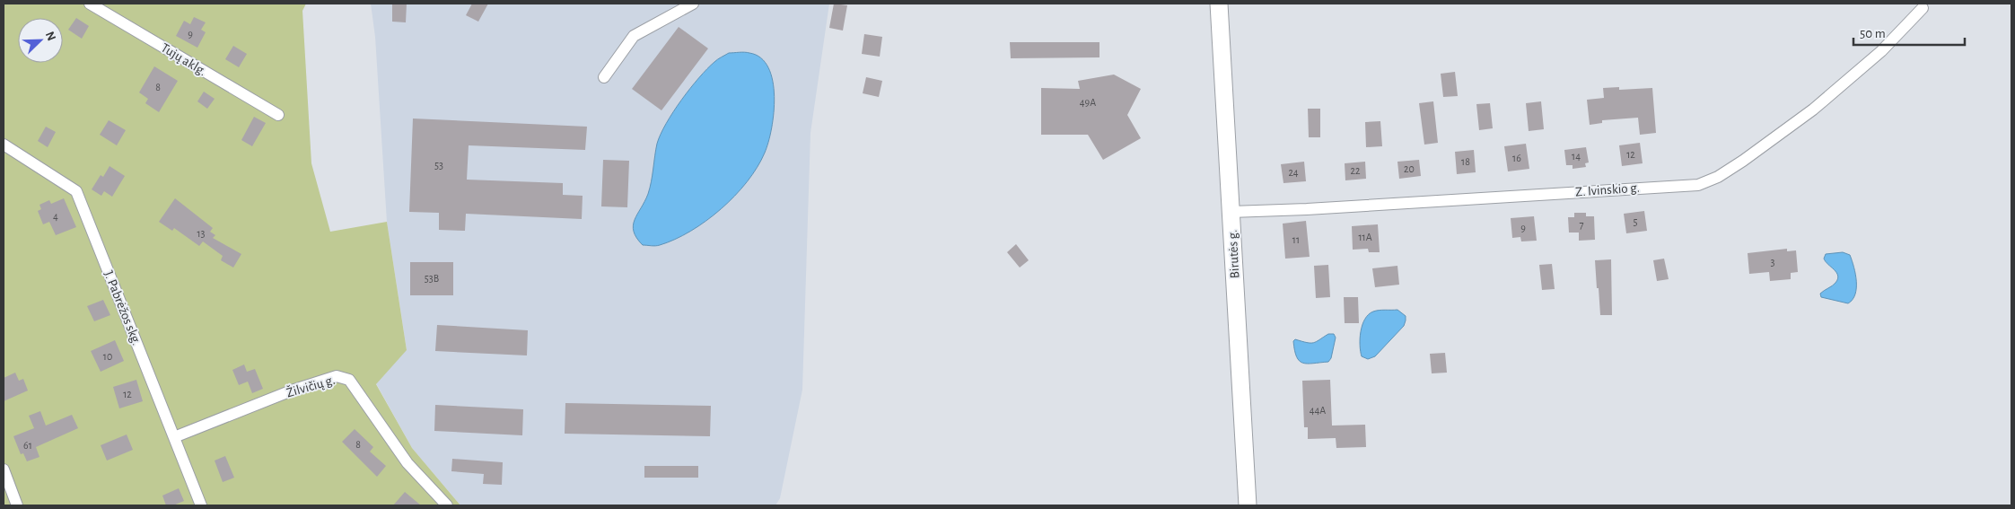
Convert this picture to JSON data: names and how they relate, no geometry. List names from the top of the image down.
{
  "streets": {
    "main road": ["Birutės g."],
    "street": [
      "Tujų aklg.",
      "Z. Ivinskio g.",
      "J. Pabrėžos skg.",
      "Žilvičių g."
    ]
  },
  "crossings": [
    ["Z. Ivinskio g.", "Birutės g."],
    ["J. Pabrėžos skg.", "Žilvičių g."]
  ],
  "house_numbers": [
    "9",
    "8",
    "49A",
    "12",
    "14",
    "16",
    "18",
    "53",
    "20",
    "22",
    "24",
    "4",
    "5",
    "7",
    "9",
    "13",
    "11A",
    "11",
    "3",
    "53B",
    "10",
    "12",
    "44A",
    "8",
    "61"
  ],
  "scale_bar": "50 m",
  "north": "top right"
}
